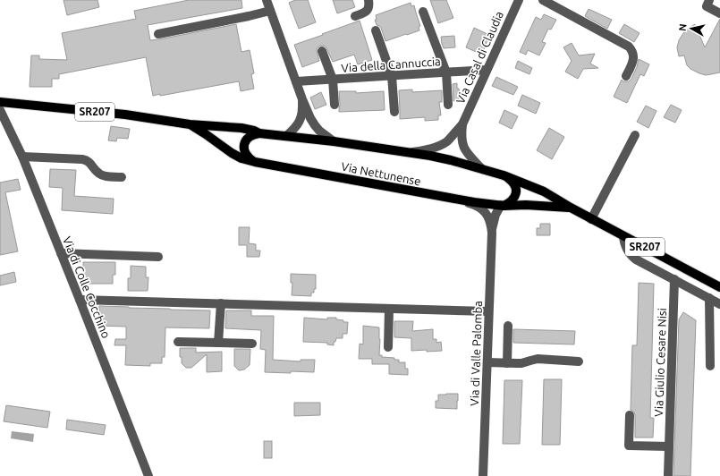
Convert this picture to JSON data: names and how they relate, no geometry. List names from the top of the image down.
{
  "streets": {
    "main road": ["SR207", "Via Nettunense"],
    "street": [
      "Via Casal di Claudia",
      "Via della Cannuccia",
      "Via di Colle Cocchino",
      "Via di Valle Palomba",
      "Via Giulio Cesare Nisi"
    ]
  },
  "crossings": [
    ["Via Casal di Claudia", "Via della Cannuccia"],
    ["Via Casal di Claudia", "Via Nettunense"],
    ["Via Nettunense", "Via di Valle Palomba"]
  ],
  "north": "left"
}
